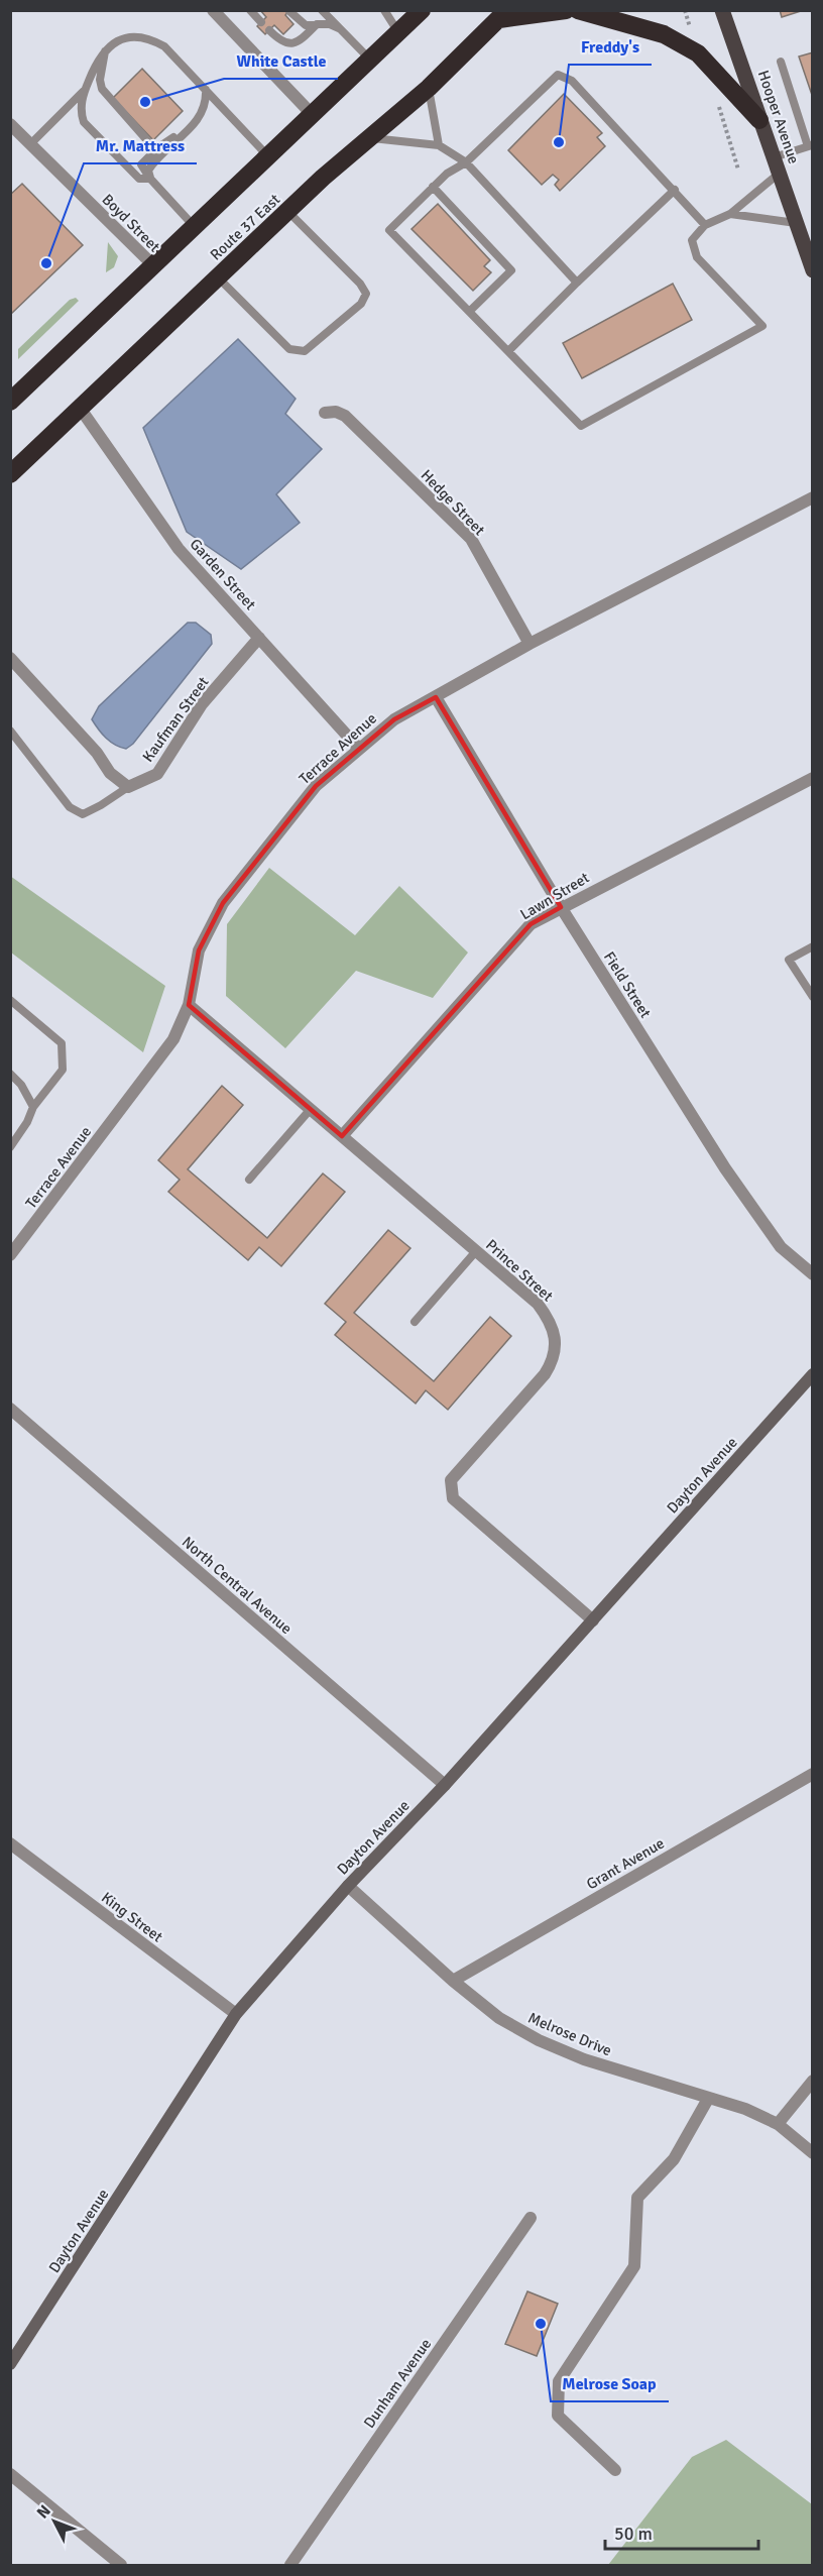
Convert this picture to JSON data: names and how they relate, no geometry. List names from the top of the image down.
{
  "streets": {
    "highway": ["Route 37 East"],
    "main road": ["Hooper Avenue"],
    "street": [
      "Boyd Street",
      "Hedge Street",
      "Garden Street",
      "Kaufman Street",
      "Terrace Avenue",
      "Lawn Street",
      "Field Street",
      "Prince Street",
      "Dayton Avenue",
      "North Central Avenue",
      "Grant Avenue",
      "King Street",
      "Melrose Drive",
      "Dunham Avenue"
    ]
  },
  "crossings": [
    ["Route 37 East", "Garden Street"],
    ["Hedge Street", "Terrace Avenue"],
    ["Garden Street", "Kaufman Street"],
    ["Garden Street", "Terrace Avenue"],
    ["Terrace Avenue", "Field Street"],
    ["Terrace Avenue", "Prince Street"],
    ["Lawn Street", "Field Street"],
    ["Lawn Street", "Prince Street"],
    ["Prince Street", "Dayton Avenue"],
    ["Dayton Avenue", "North Central Avenue"],
    ["Dayton Avenue", "King Street"],
    ["Dayton Avenue", "Melrose Drive"],
    ["Grant Avenue", "Melrose Drive"]
  ],
  "places": [
    "White Castle",
    "Freddy's",
    "Mr. Mattress",
    "Melrose Soap"
  ],
  "scale_bar": "50 m",
  "north": "top left"
}
